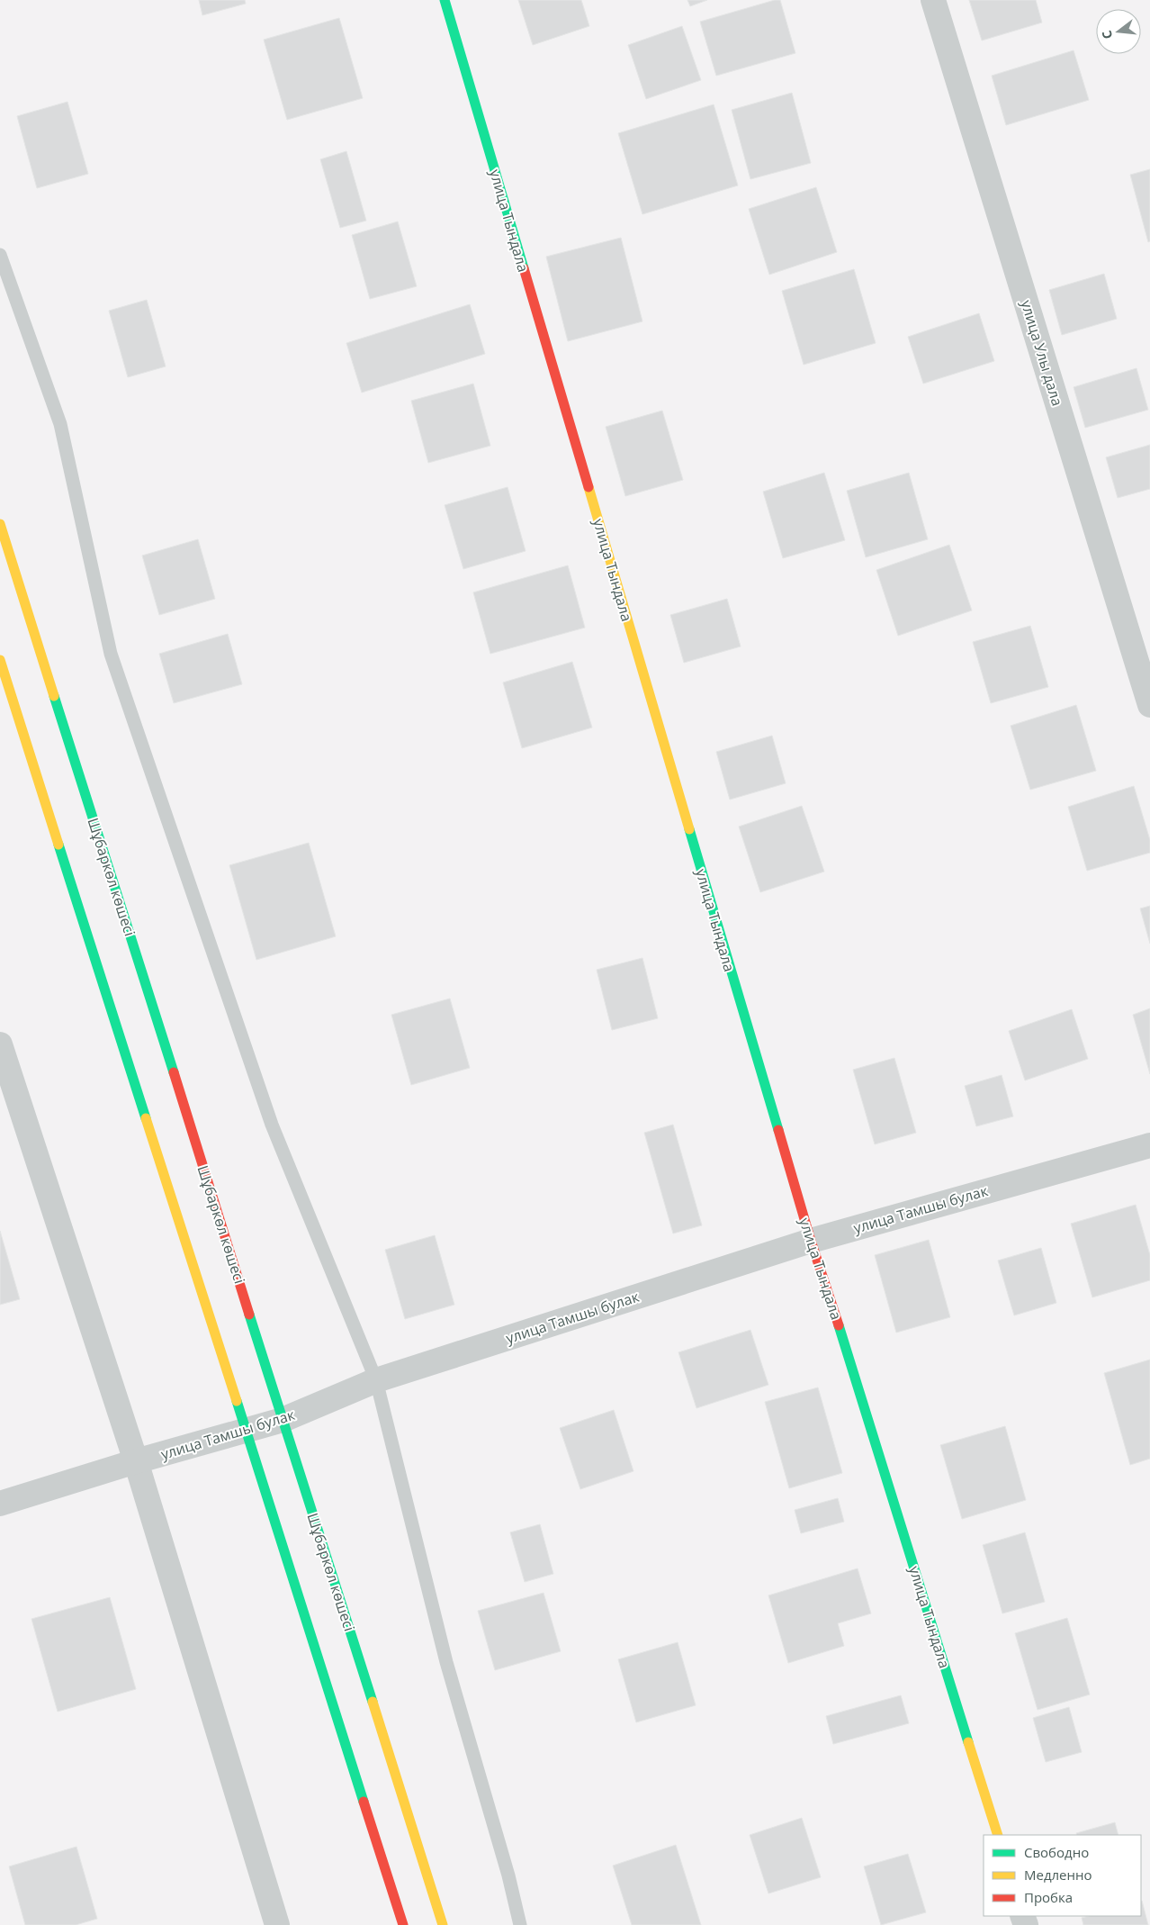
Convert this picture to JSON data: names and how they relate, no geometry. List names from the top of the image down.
{
  "streets": {
    "street": [
      "улица Тындала",
      "улица Улы дала",
      "Шұбаркөл көшесі",
      "улица Тамшы булак"
    ]
  },
  "crossings": [
    ["улица Тындала", "улица Тамшы булак"],
    ["Шұбаркөл көшесі", "улица Тамшы булак"]
  ],
  "legend": ["Свободно", "Медленно", "Пробка"],
  "north": "left"
}
